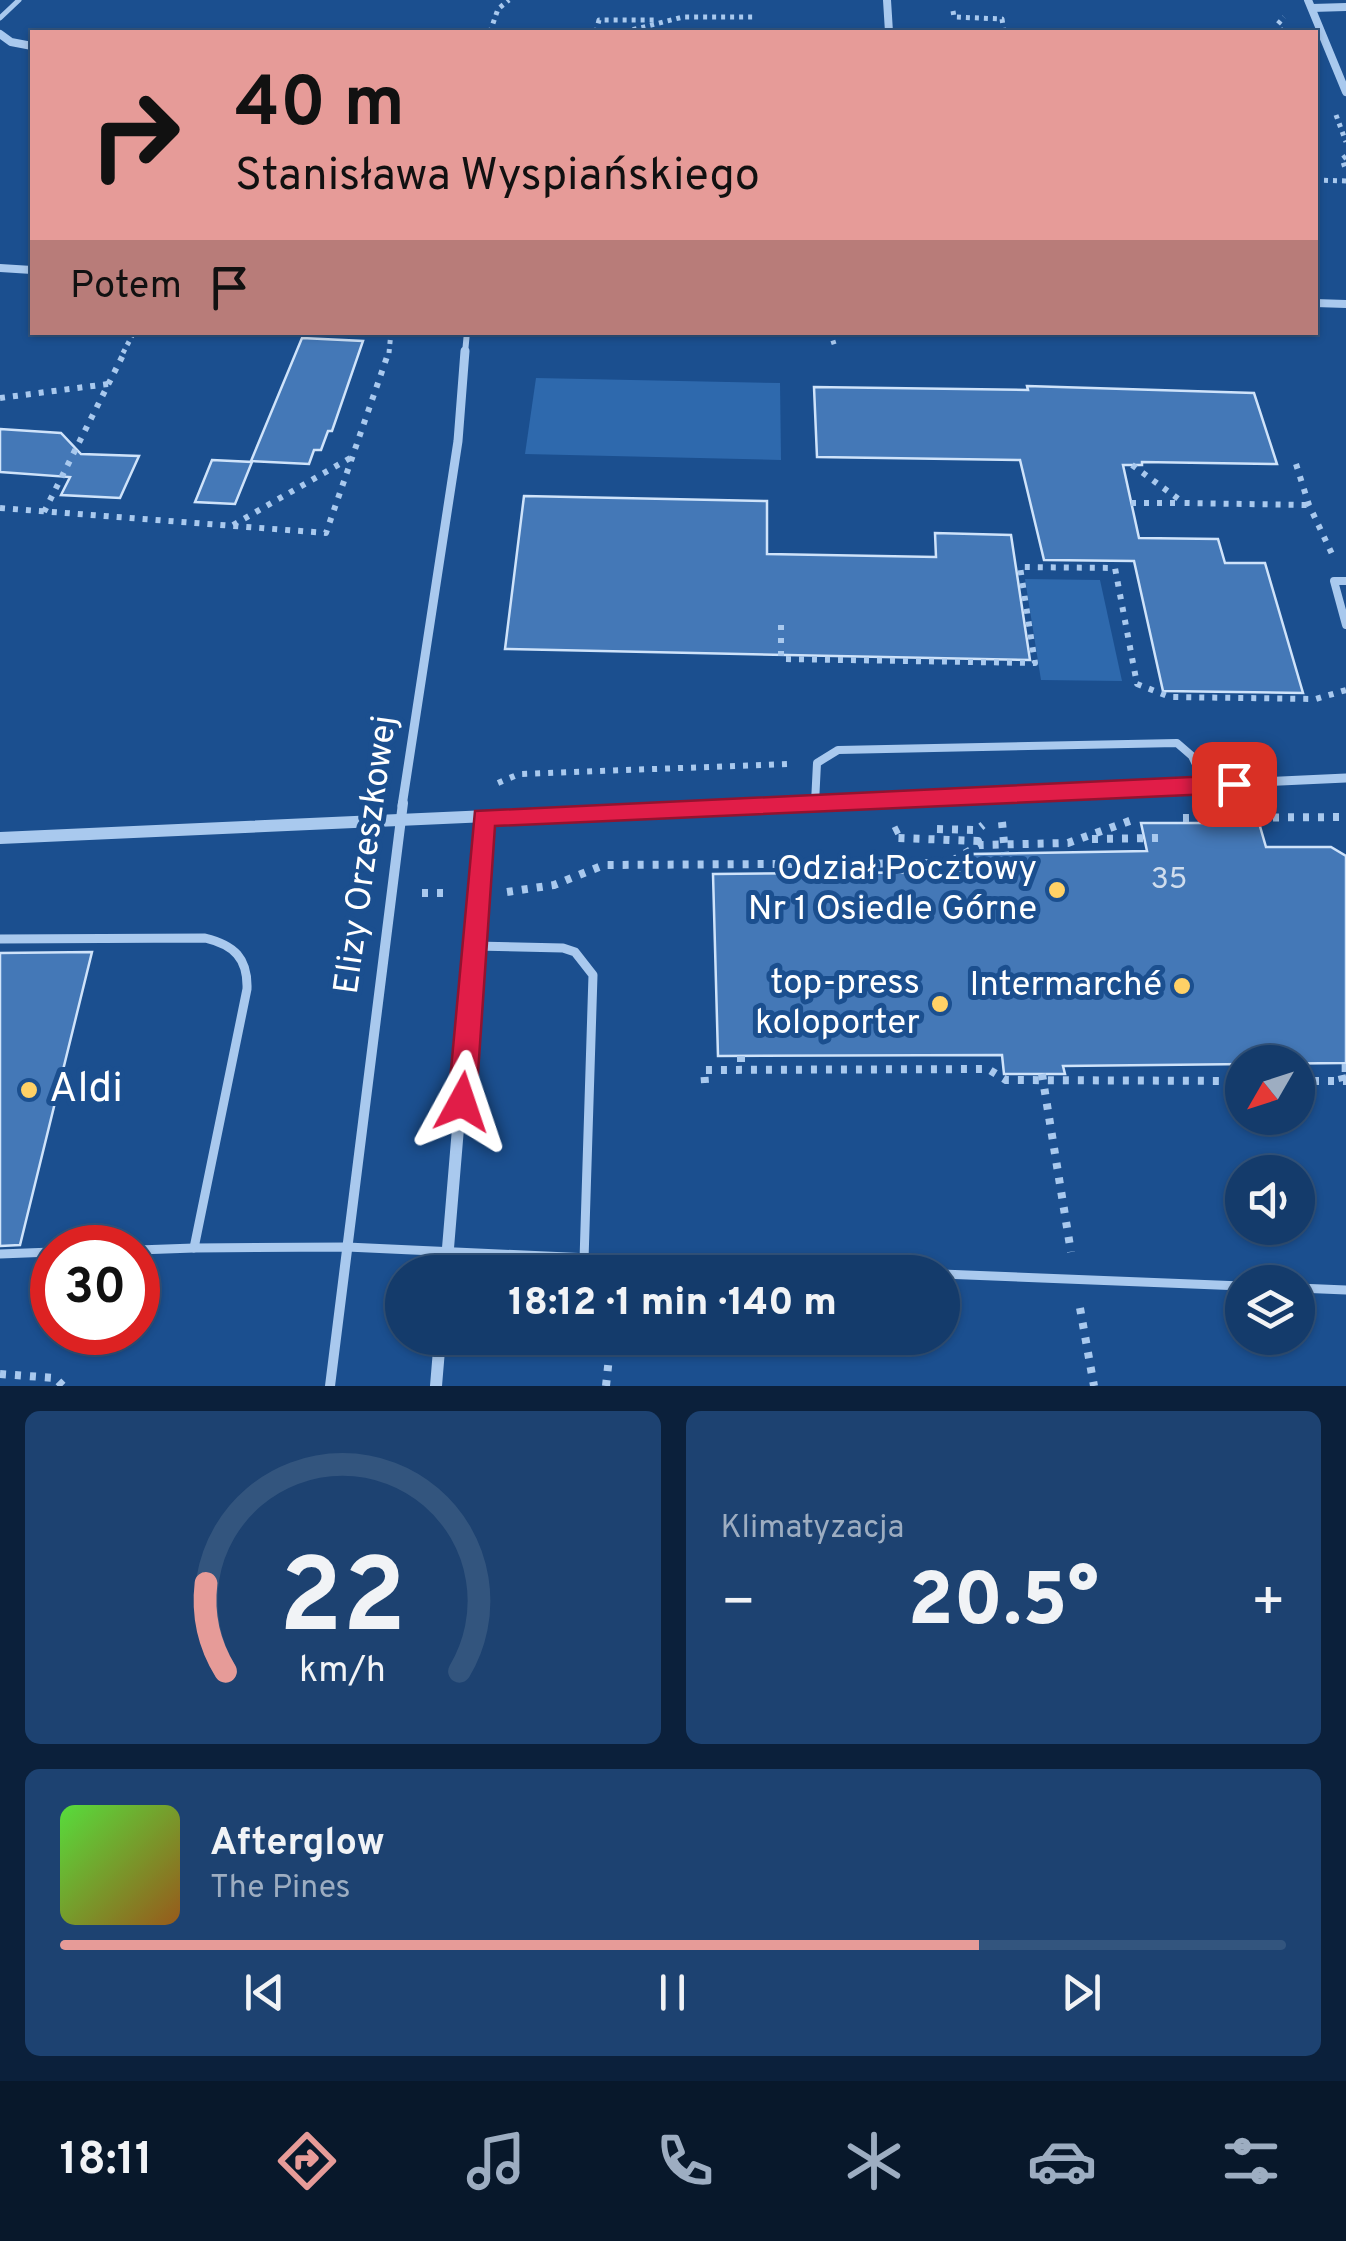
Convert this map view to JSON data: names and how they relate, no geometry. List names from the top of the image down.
{
  "streets": {
    "street": ["Elizy Orzeszkowej"]
  },
  "places": [
    "Odział Pocztowy Nr 1 Osiedle Górne",
    "Intermarché",
    "top-press koloporter",
    "Aldi"
  ],
  "house_numbers": ["35"],
  "north": "bottom left",
  "page": {
    "turn": ["40 m", "Stanisława Wyspiańskiego"],
    "then": "Potem",
    "limit": "30",
    "trip": "18:12 · 1 min · 140 m",
    "tile": "Klimatyzacja",
    "heat": ["−", "20.5°", "+"],
    "song": ["Afterglow", "The Pines"],
    "tabs": "18:11",
    "gauge": ["22", "km/h"]
  }
}
